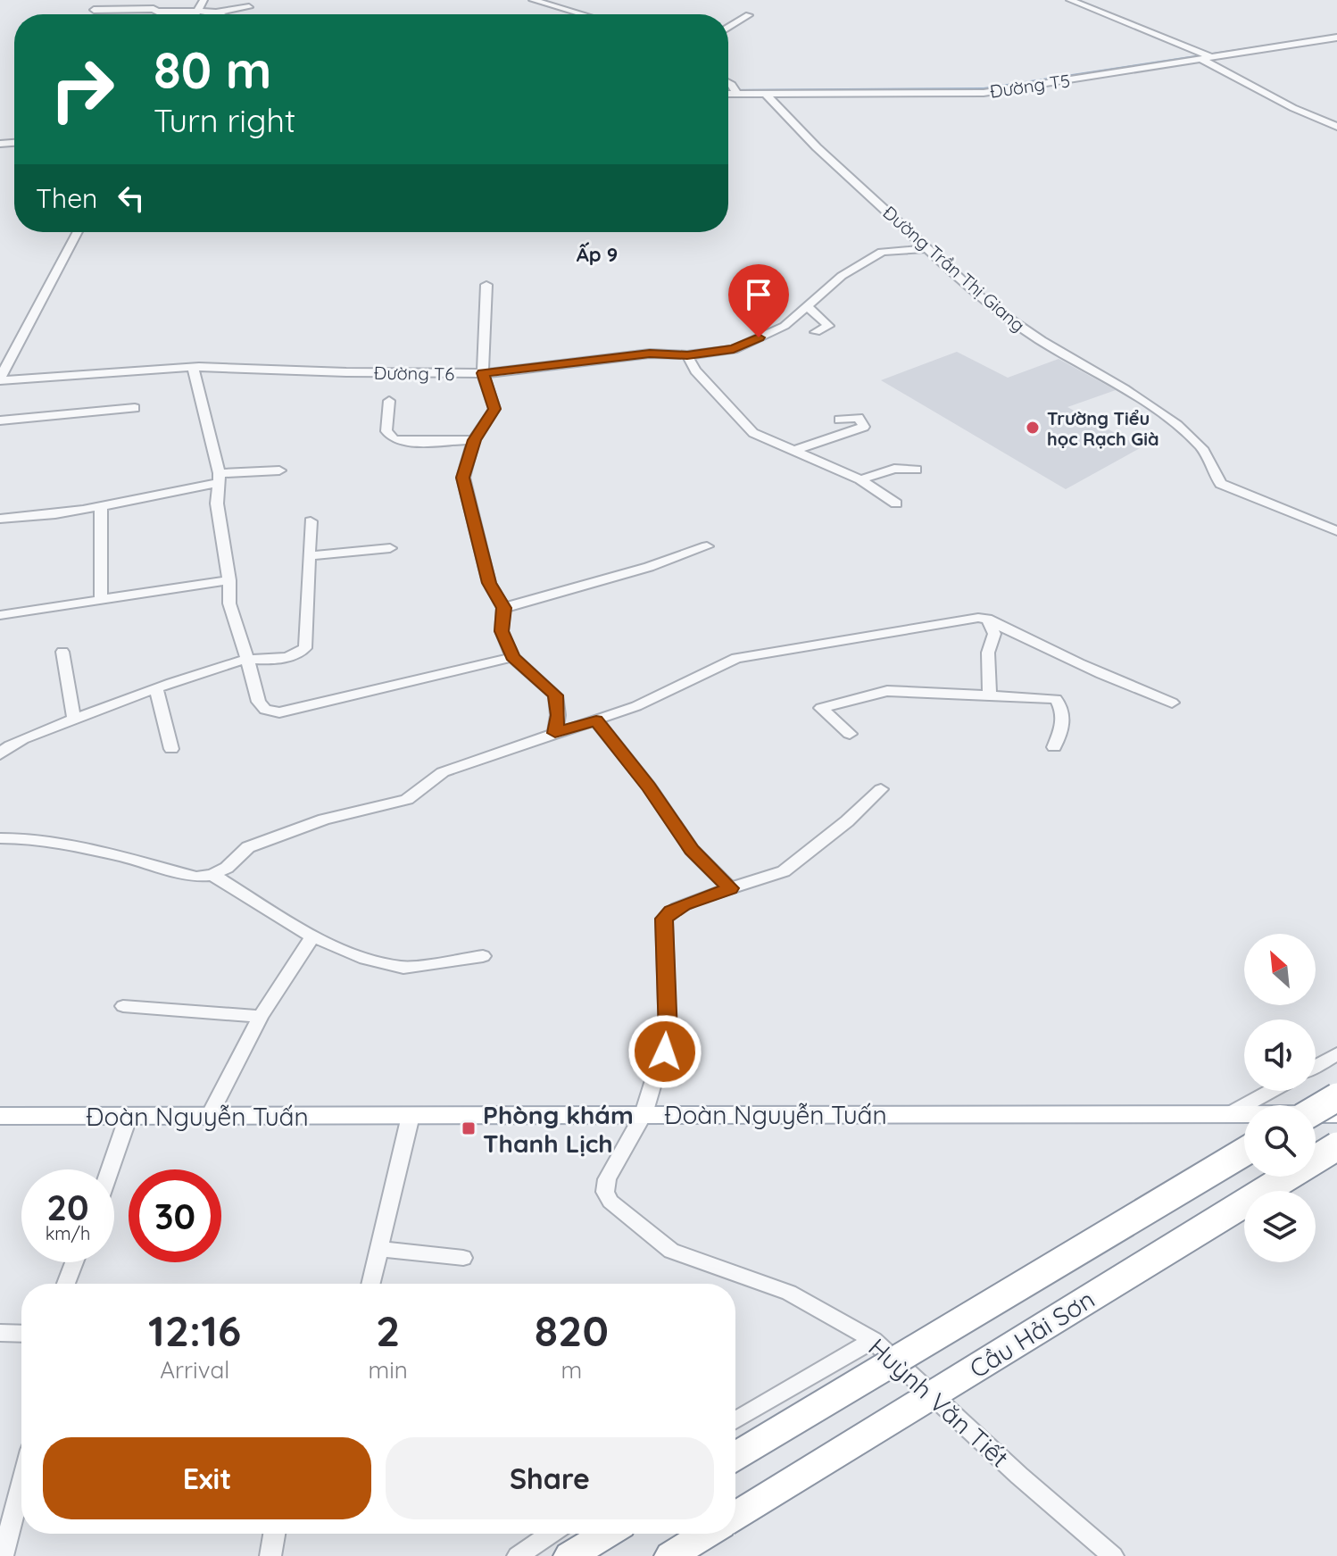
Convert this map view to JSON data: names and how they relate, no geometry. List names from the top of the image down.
{
  "streets": {
    "highway": ["Cầu Hải Sơn"],
    "main road": ["Đoàn Nguyễn Tuấn"],
    "street": [
      "Đường T5",
      "Đường Trần Thị Giang",
      "Đường T6",
      "Huỳnh Văn Tiết"
    ]
  },
  "crossings": [
    ["Đường T5", "Đường Trần Thị Giang"],
    ["Đường Trần Thị Giang", "Đường T6"],
    ["Đoàn Nguyễn Tuấn", "Huỳnh Văn Tiết"]
  ],
  "districts": ["Ấp 9"],
  "places": {
    "other": ["Trường Tiểu học Rạch Già"],
    "transit": ["Phòng khám Thanh Lịch"]
  },
  "north": "top left",
  "page": {
    "turn": ["80 m", "Turn right"],
    "then": "Then",
    "speed": "20 km/h",
    "limit": "30",
    "eta": [
      "12:16",
      "Arrival",
      "2",
      "min",
      "820",
      "m"
    ],
    "buttons": ["Exit", "Share"]
  }
}
